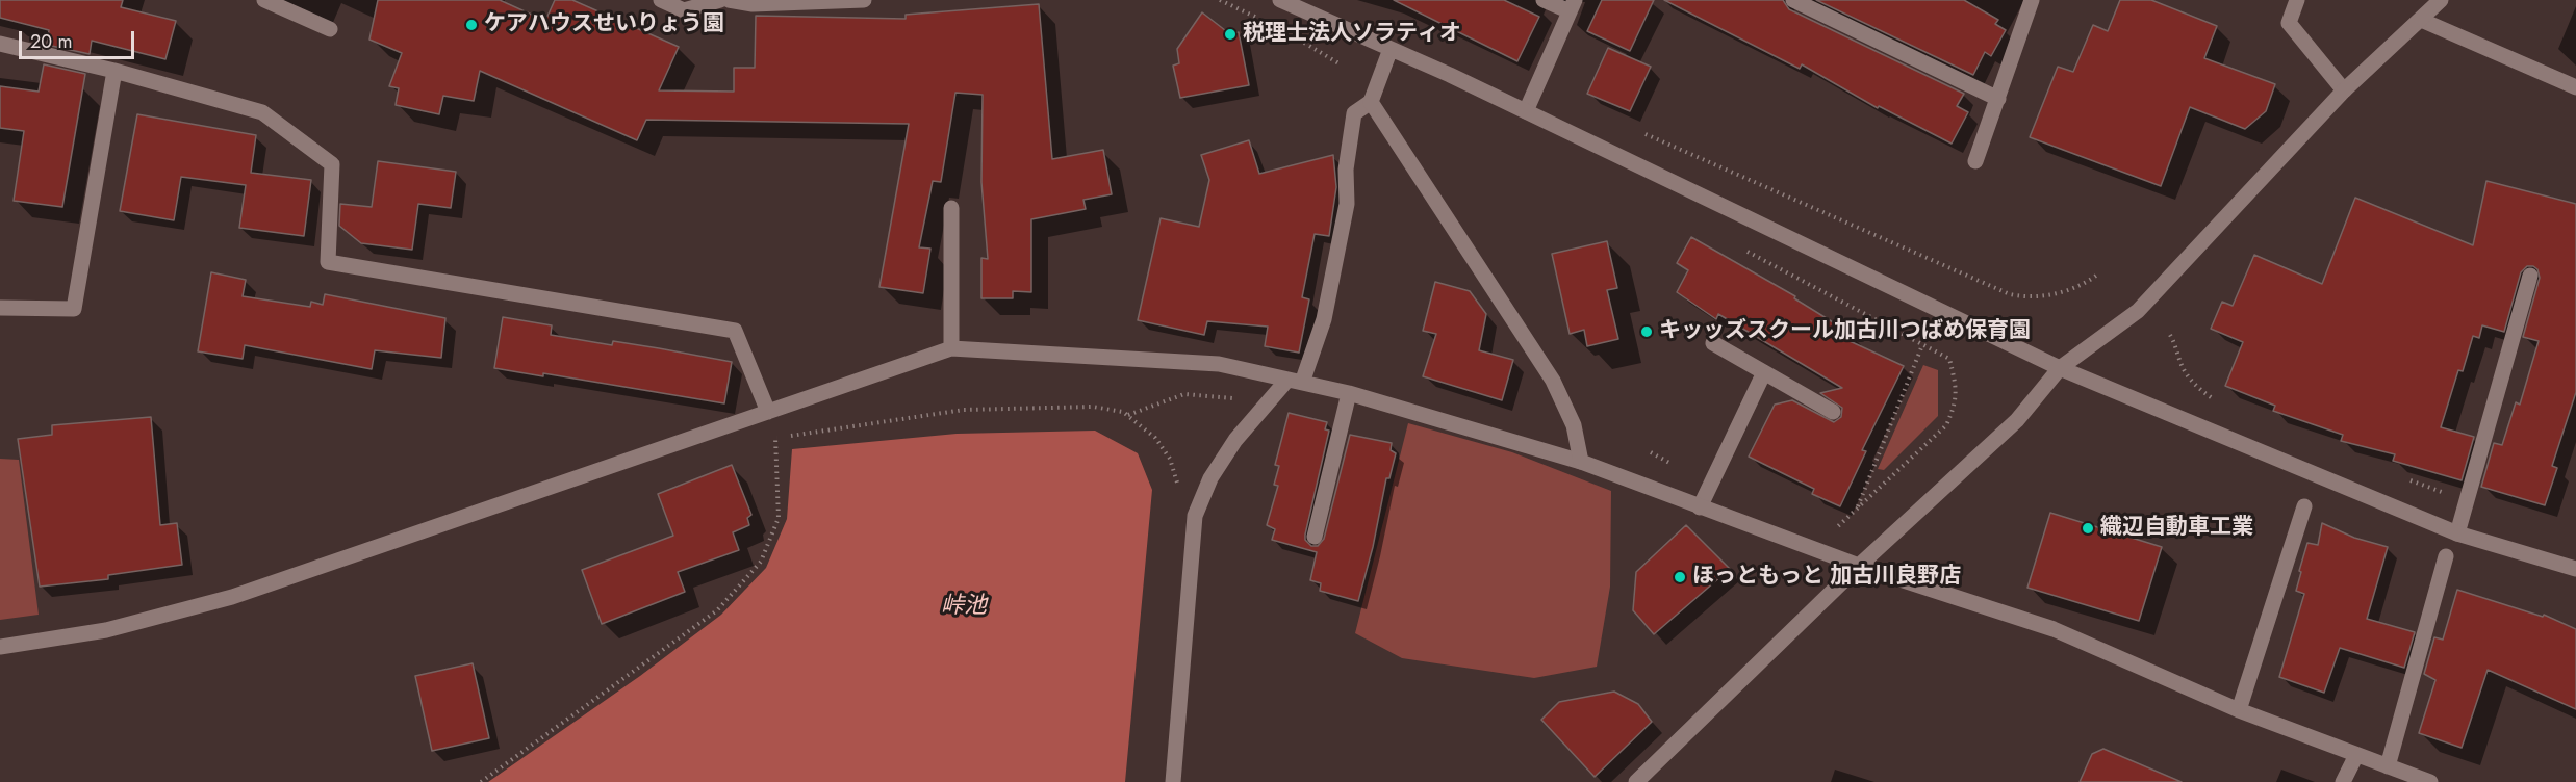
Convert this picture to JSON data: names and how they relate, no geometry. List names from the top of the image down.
{
  "water": ["峠池"],
  "places": [
    "ケアハウスせいりょう園",
    "税理士法人ソラティオ",
    "キッッズスクール加古川つばめ保育園",
    "織辺自動車工業",
    "ほっともっと 加古川良野店"
  ],
  "scale_bar": "20 m"
}
